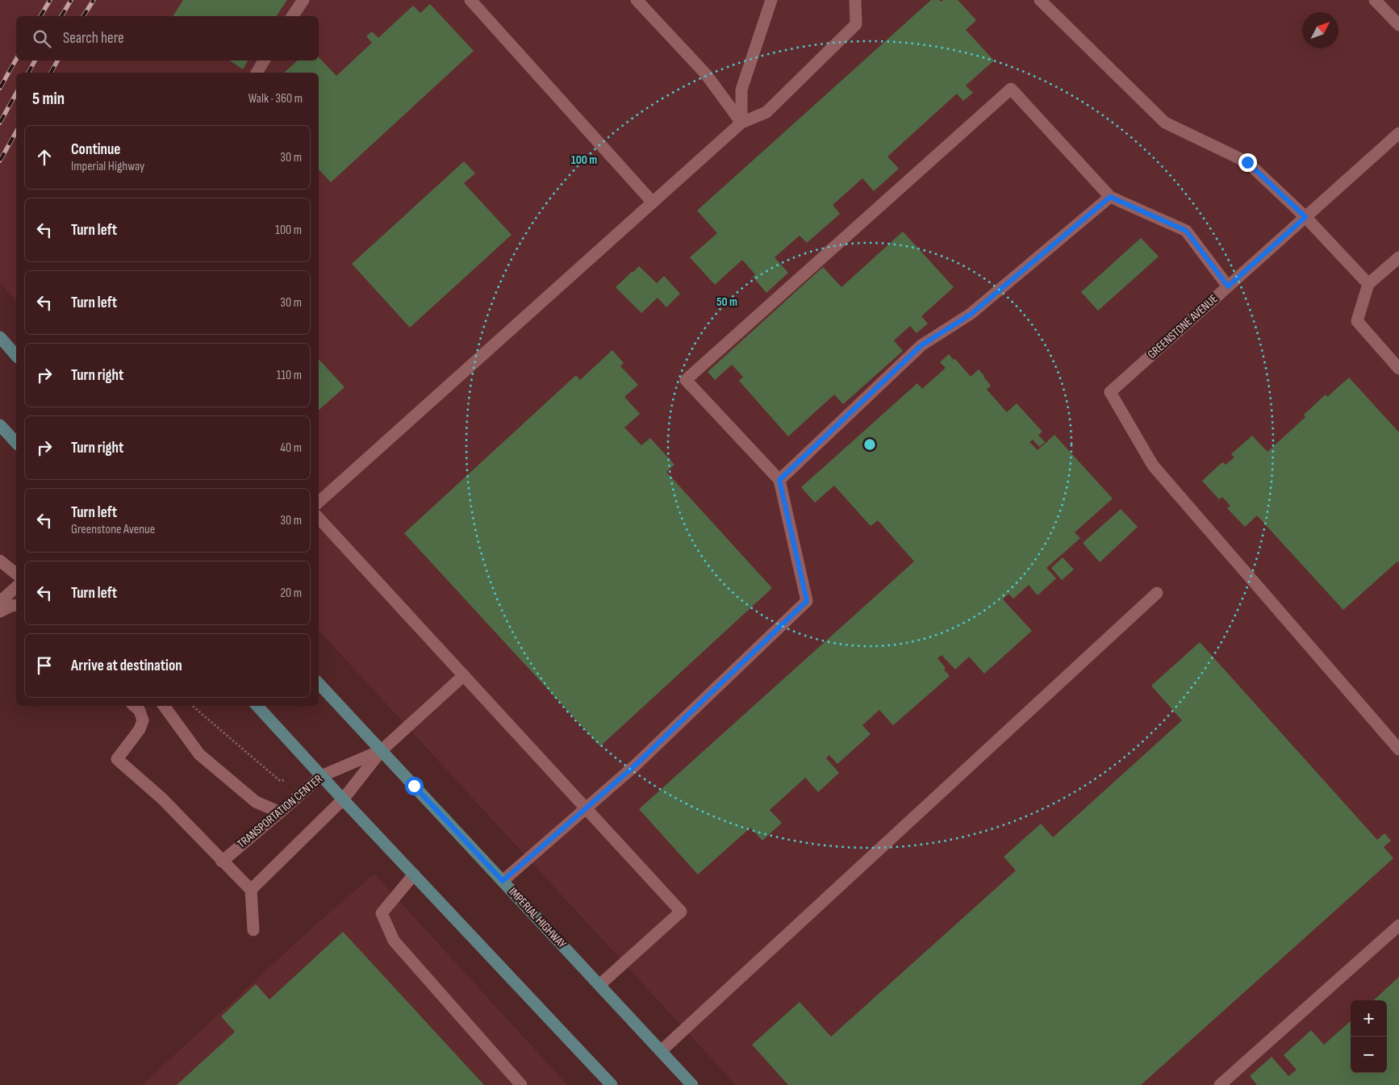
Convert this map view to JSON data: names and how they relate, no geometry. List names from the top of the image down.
{
  "streets": {
    "main road": ["IMPERIAL HIGHWAY"],
    "street": ["GREENSTONE AVENUE", "TRANSPORTATION CENTER"]
  },
  "crossings": [
    ["TRANSPORTATION CENTER", "IMPERIAL HIGHWAY"]
  ],
  "north": "top right",
  "page": {
    "search": "Search here",
    "heading": ["5 min", "Walk · 360 m"],
    "list": [
      ["Continue", "Imperial Highway", "30 m"],
      ["Turn left", "100 m"],
      ["Turn left", "30 m"],
      ["Turn right", "110 m"],
      ["Turn right", "40 m"],
      ["Turn left", "Greenstone Avenue", "30 m"],
      ["Turn left", "20 m"],
      "Arrive at destination"
    ],
    "map_buttons": ["+", "−"]
  },
  "rings": ["100 m", "50 m"]
}
